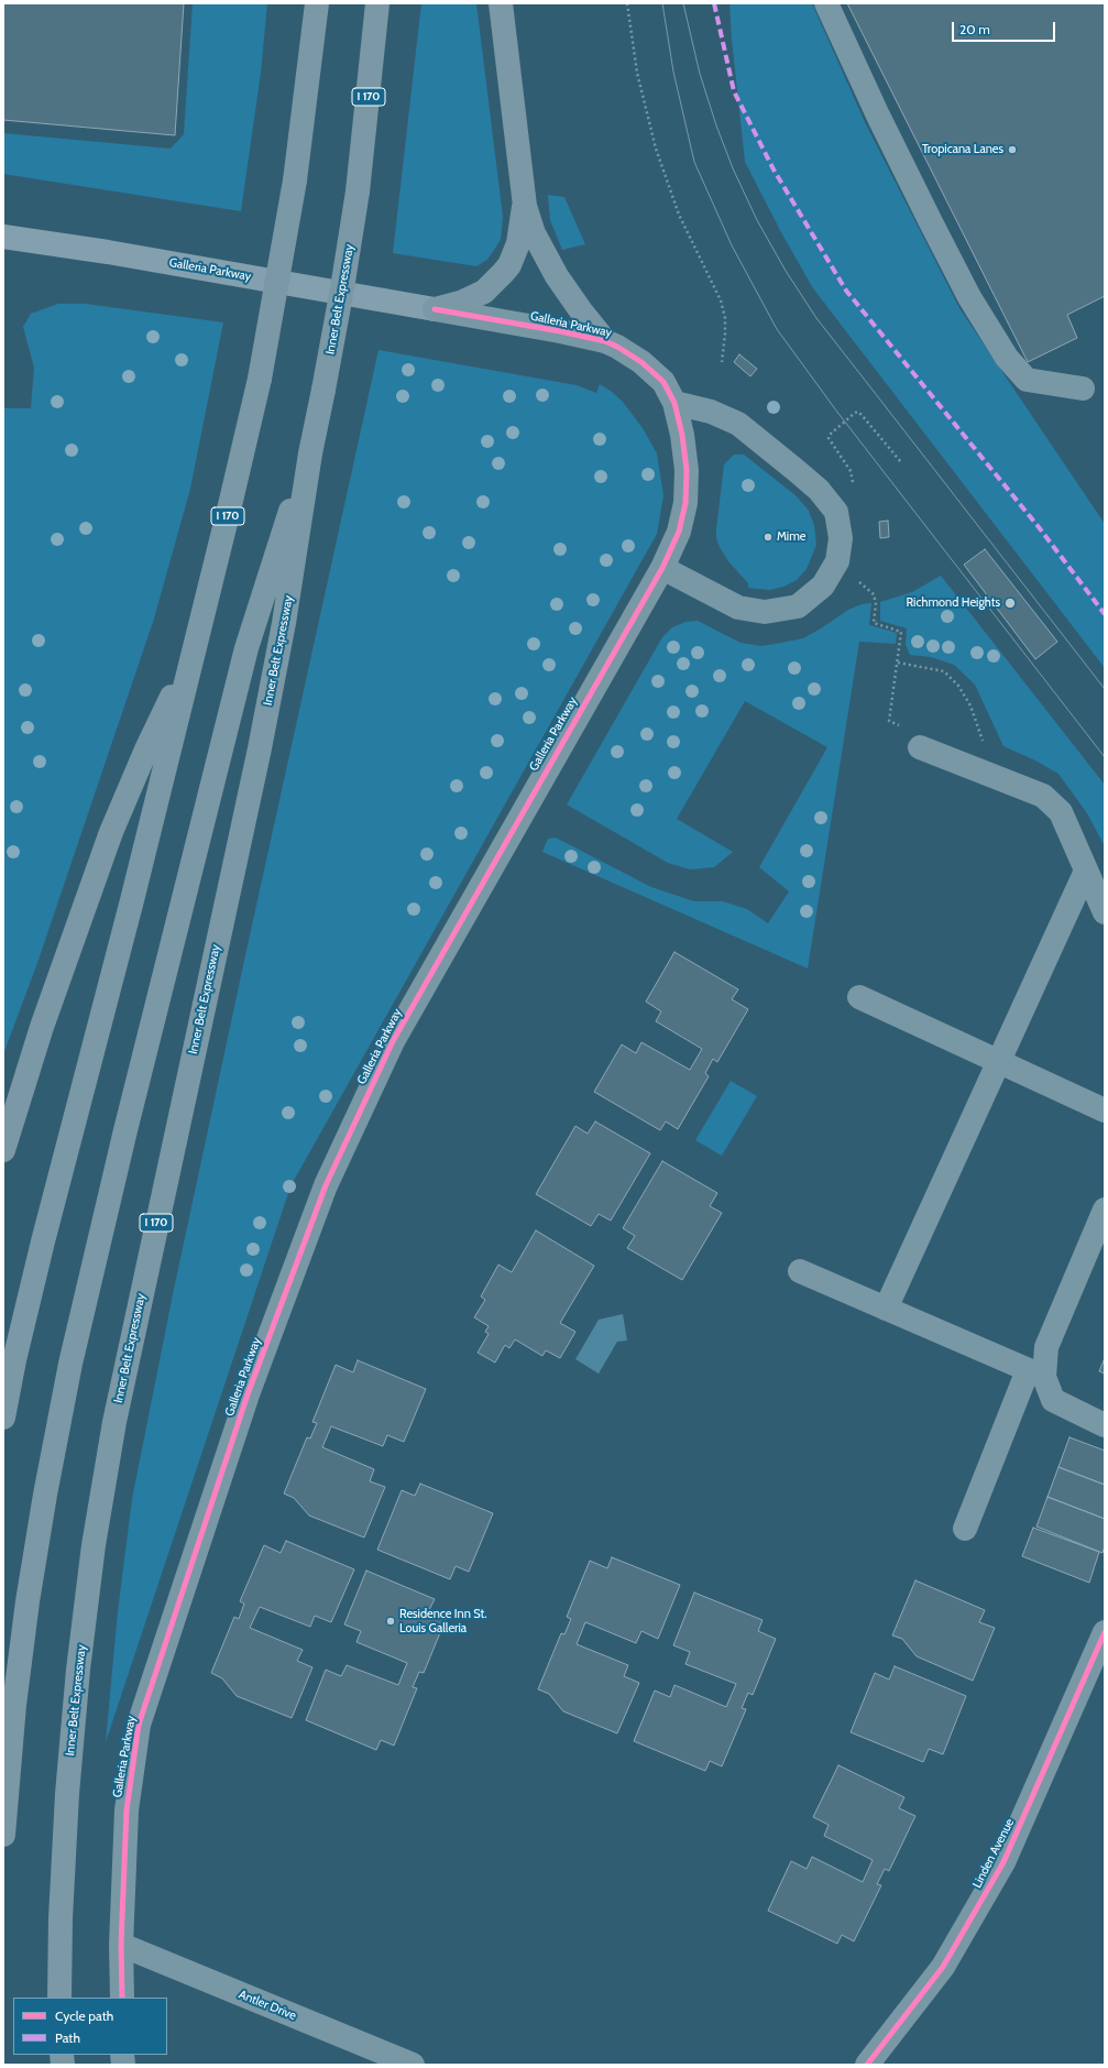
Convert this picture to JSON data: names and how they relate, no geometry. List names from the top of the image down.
{
  "streets": {
    "highway": ["I 170", "Inner Belt Expressway"],
    "main road": ["Galleria Parkway"],
    "street": ["Linden Avenue", "Antler Drive"]
  },
  "crossings": [
    ["Galleria Parkway", "Antler Drive"]
  ],
  "places": [
    "Tropicana Lanes",
    "Mime",
    "Richmond Heights",
    "Residence Inn St. Louis Galleria"
  ],
  "legend": ["Cycle path", "Path"],
  "scale_bar": "20 m"
}
